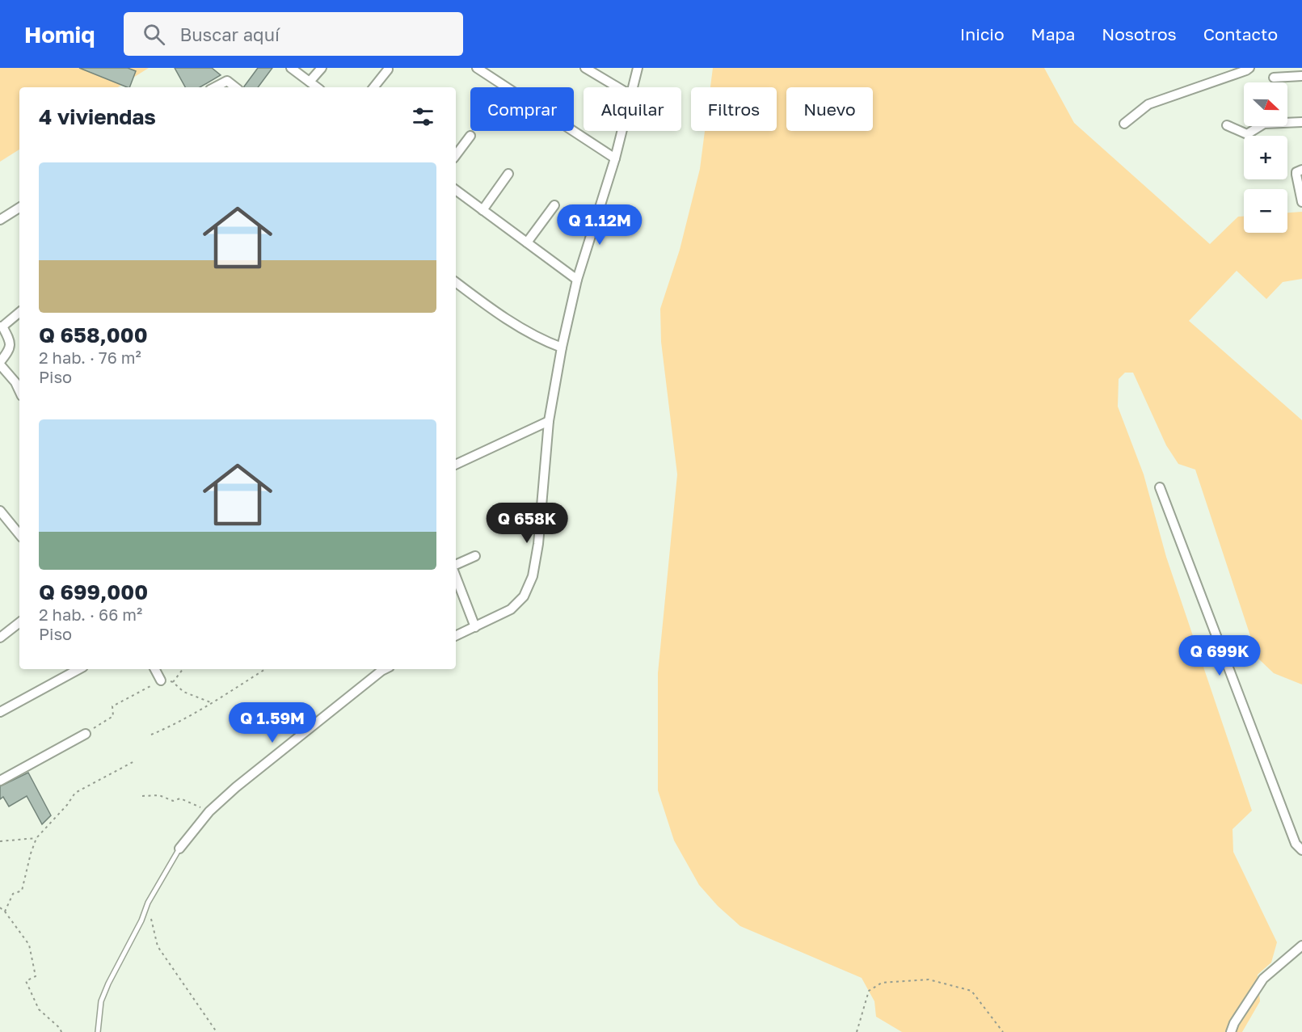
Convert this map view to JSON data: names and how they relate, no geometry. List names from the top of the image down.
{
  "north": "right",
  "page": {
    "header": "Homiq",
    "search": "Buscar aquí",
    "nav": [
      "Inicio",
      "Mapa",
      "Nosotros",
      "Contacto"
    ],
    "map_buttons": ["+", "−"],
    "chip": [
      "Comprar",
      "Alquilar",
      "Filtros",
      "Nuevo"
    ],
    "heading": "4 viviendas",
    "list": [
      {
        "name": "Q 658,000",
        "note": "2 hab. · 76 m² · Piso"
      },
      {
        "name": "Q 699,000",
        "note": "2 hab. · 66 m² · Piso"
      }
    ],
    "price": [
      "Q 1.12M",
      "Q 658K",
      "Q 699K",
      "Q 1.59M"
    ]
  }
}
